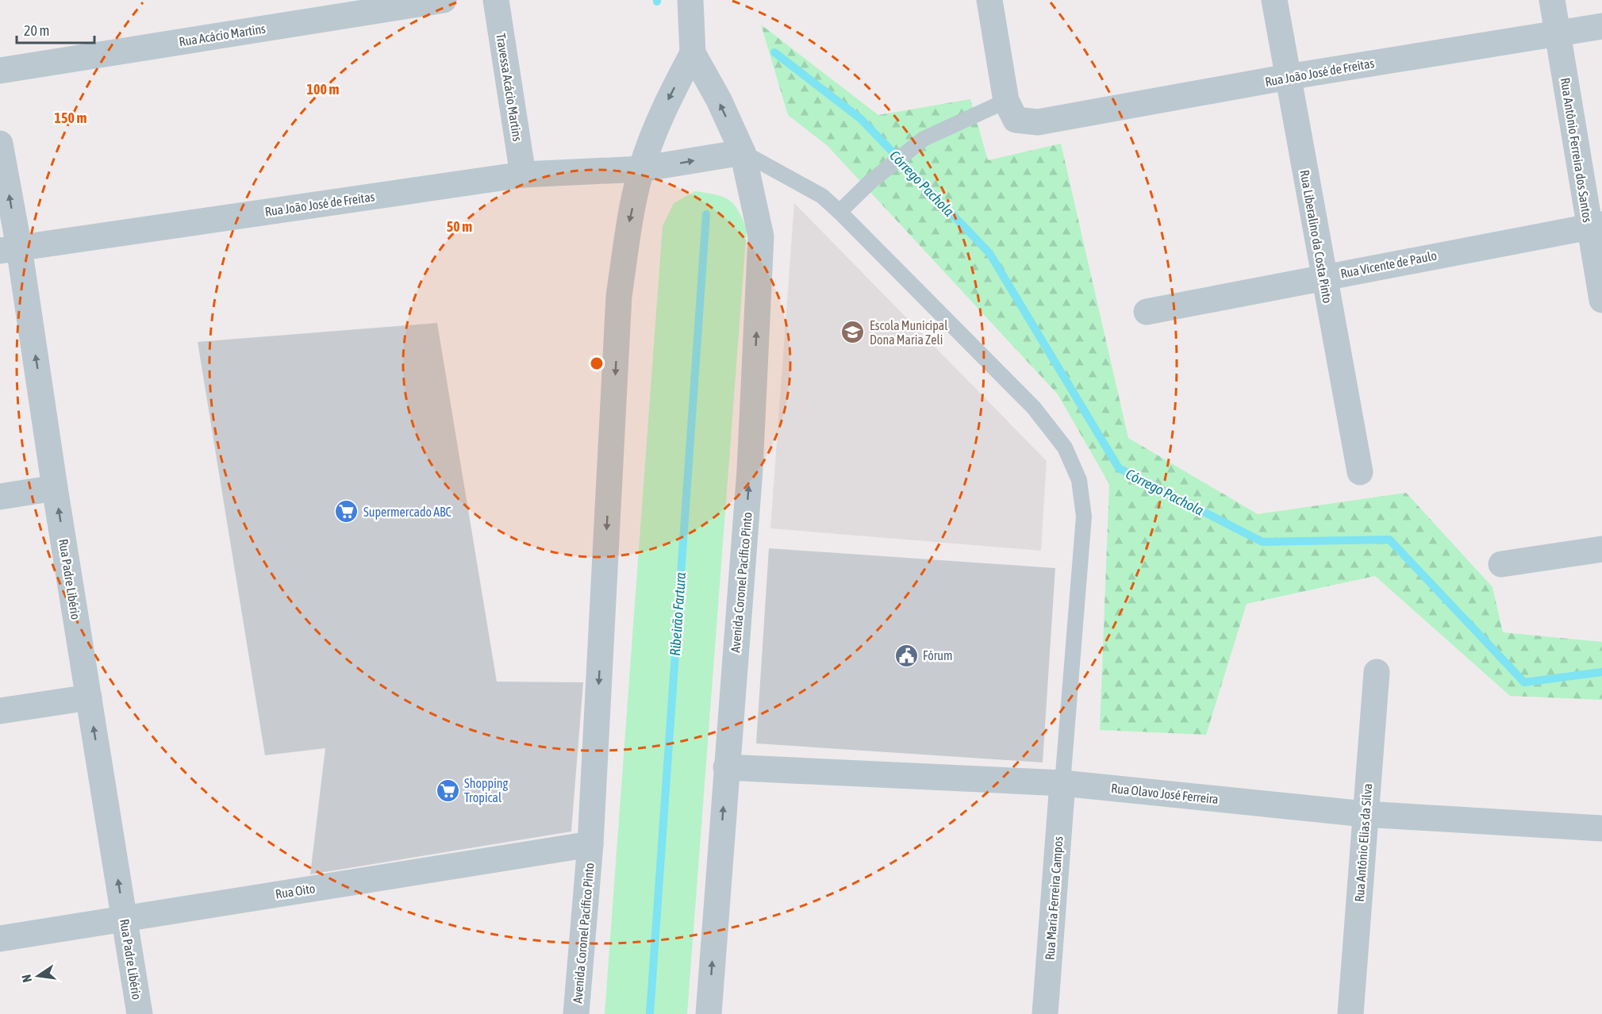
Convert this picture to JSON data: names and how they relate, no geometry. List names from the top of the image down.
{
  "streets": {
    "street": [
      "Rua Acácio Martins",
      "Rua João José de Freitas",
      "Travessa Acácio Martins",
      "Rua Antônio Ferreira dos Santos",
      "Rua Liberalino da Costa Pinto",
      "Rua Vicente de Paulo",
      "Rua Padre Libério",
      "Avenida Coronel Pacífico Pinto",
      "Rua Olavo José Ferreira",
      "Rua Antônio Elias da Silva",
      "Rua Oito",
      "Rua Maria Ferreira Campos"
    ]
  },
  "crossings": [
    ["Rua João José de Freitas", "Travessa Acácio Martins"],
    ["Rua João José de Freitas", "Rua Antônio Ferreira dos Santos"],
    ["Rua João José de Freitas", "Rua Liberalino da Costa Pinto"],
    ["Rua João José de Freitas", "Rua Padre Libério"],
    ["Rua João José de Freitas", "Avenida Coronel Pacífico Pinto"],
    ["Rua Antônio Ferreira dos Santos", "Rua Vicente de Paulo"],
    ["Rua Liberalino da Costa Pinto", "Rua Vicente de Paulo"],
    ["Rua Padre Libério", "Rua Oito"],
    ["Avenida Coronel Pacífico Pinto", "Rua Olavo José Ferreira"],
    ["Avenida Coronel Pacífico Pinto", "Rua Oito"],
    ["Rua Olavo José Ferreira", "Rua Antônio Elias da Silva"],
    ["Rua Olavo José Ferreira", "Rua Maria Ferreira Campos"]
  ],
  "one_way": ["Rua Padre Libério"],
  "water": ["Córrego Pachola", "Ribeirão Fartura"],
  "places": {
    "school or university": ["Escola Municipal Dona Maria Zeli"],
    "supermarket": ["Supermercado ABC", "Shopping Tropical"],
    "public building": ["Fórum"]
  },
  "scale_bar": "20 m",
  "north": "left",
  "rings": ["100 m", "150 m", "50 m"]
}
